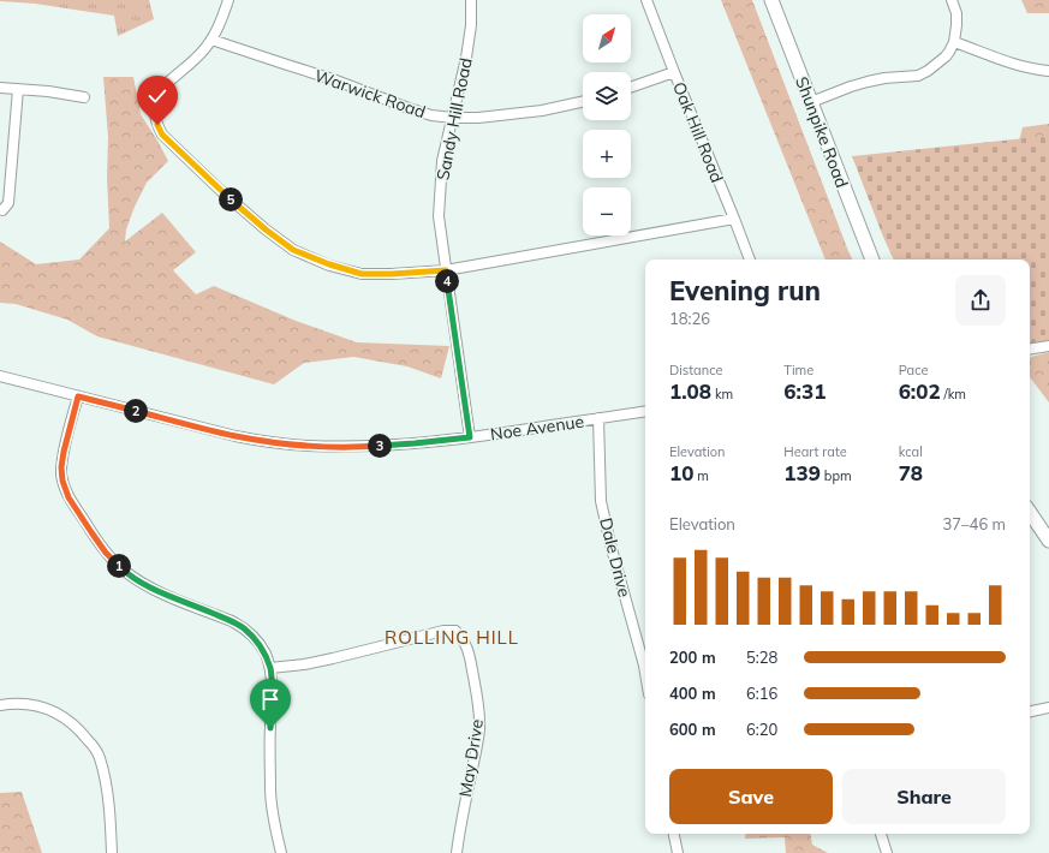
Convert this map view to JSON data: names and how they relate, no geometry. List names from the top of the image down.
{
  "streets": {
    "main road": ["Shunpike Road"],
    "street": [
      "Warwick Road",
      "Sandy Hill Road",
      "Oak Hill Road",
      "Noe Avenue",
      "Dale Drive",
      "May Drive"
    ]
  },
  "crossings": [
    ["Warwick Road", "Sandy Hill Road"],
    ["Sandy Hill Road", "Noe Avenue"],
    ["Noe Avenue", "Dale Drive"]
  ],
  "districts": ["ROLLING HILL"],
  "north": "top right",
  "page": {
    "map_buttons": ["+", "−"],
    "pins": [
      "5",
      "4",
      "2",
      "3",
      "1"
    ],
    "heading": ["Evening run", "18:26"],
    "stats": [
      ["Distance", "1.08 km"],
      ["Time", "6:31"],
      ["Pace", "6:02 /km"],
      ["Elevation", "10 m"],
      ["Heart rate", "139 bpm"],
      ["kcal", "78"]
    ],
    "chart": ["Elevation", "37–46 m"],
    "list": [
      {
        "name": "200 m",
        "note": "5:28"
      },
      {
        "name": "400 m",
        "note": "6:16"
      },
      {
        "name": "600 m",
        "note": "6:20"
      }
    ],
    "buttons": ["Save", "Share"]
  }
}
